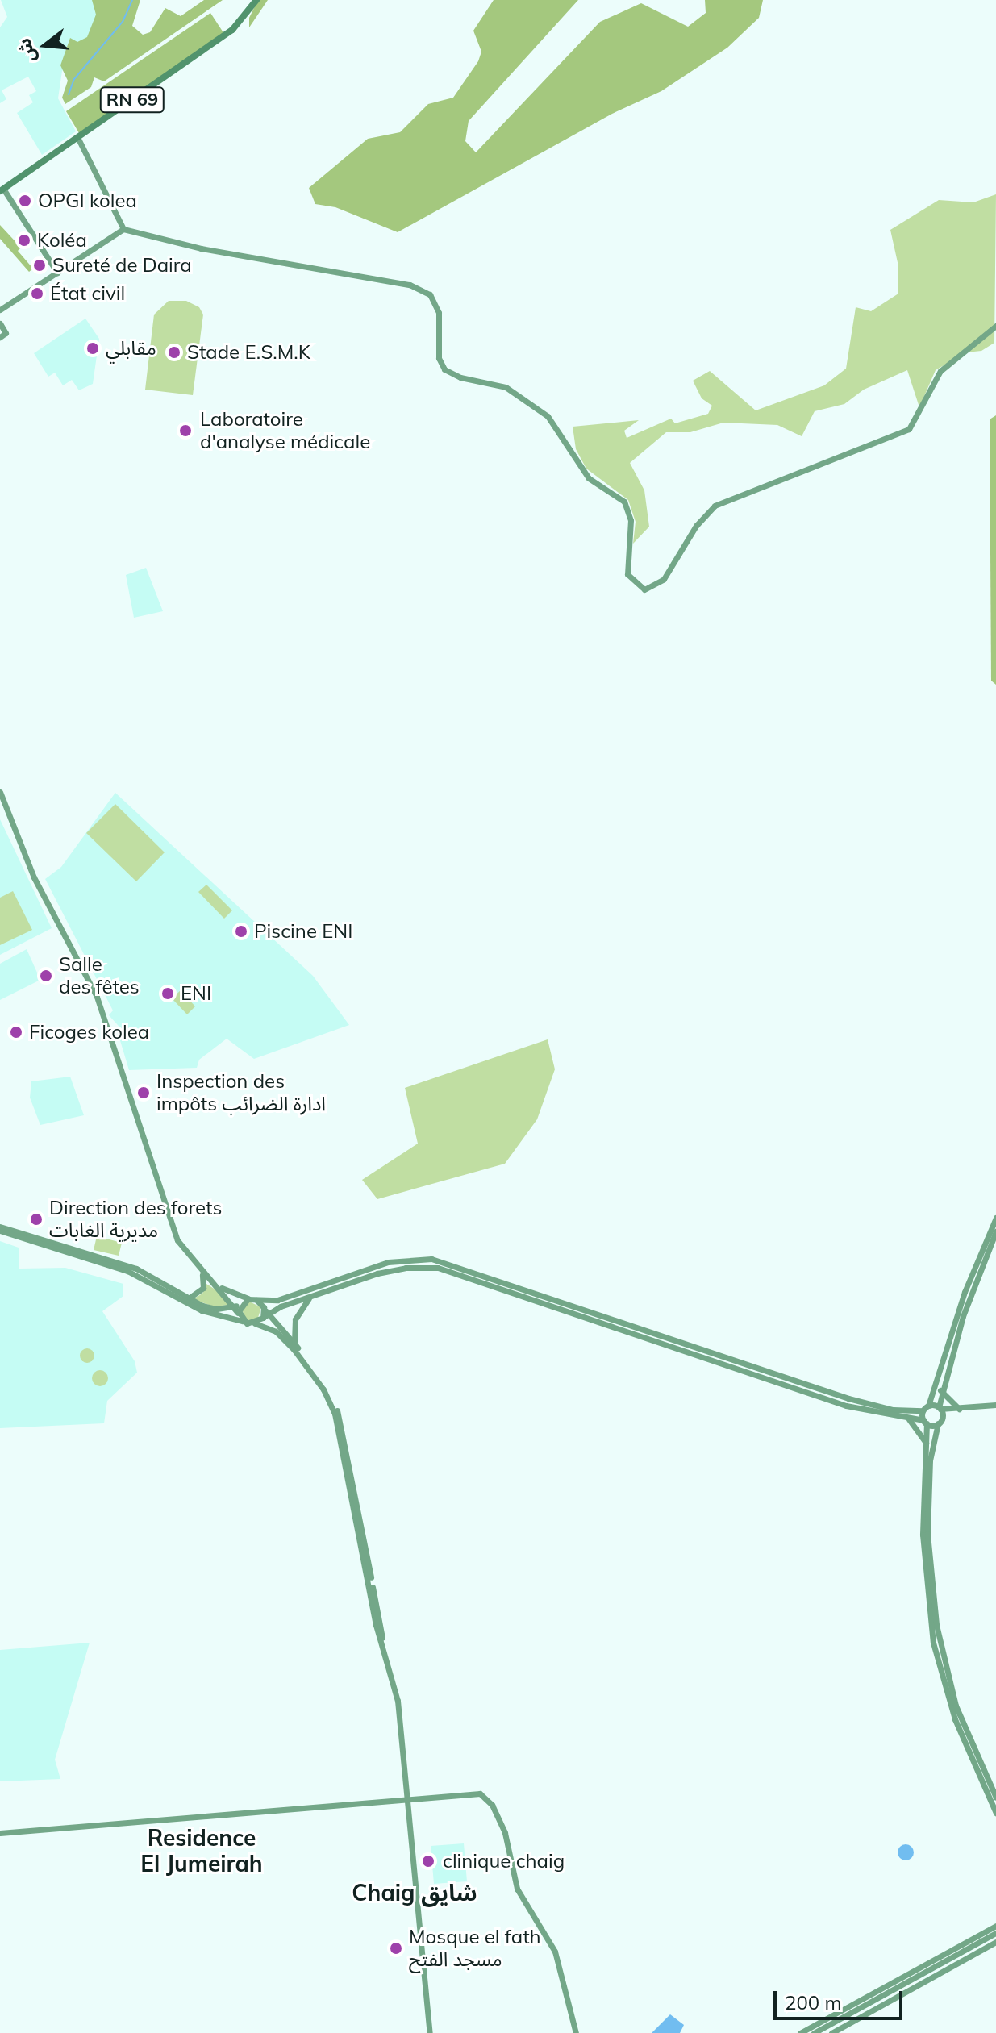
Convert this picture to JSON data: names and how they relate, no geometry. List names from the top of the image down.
{
  "streets": {
    "main road": ["RN 69"]
  },
  "districts": ["Residence El Jumeirah", "Chaig شايق"],
  "places": [
    "OPGI kolea",
    "Koléa",
    "Sureté de Daira",
    "État civil",
    "مقابلي",
    "Stade E.S.M.K",
    "Laboratoire d'analyse médicale",
    "Piscine ENI",
    "Salle des fêtes",
    "ENI",
    "Ficoges kolea",
    "Inspection des impôts ادارة الضرائب",
    "Direction des forets مديرية الغابات",
    "clinique chaig",
    "Mosque el fath مسجد الفتح"
  ],
  "scale_bar": "200 m",
  "north": "left"
}
